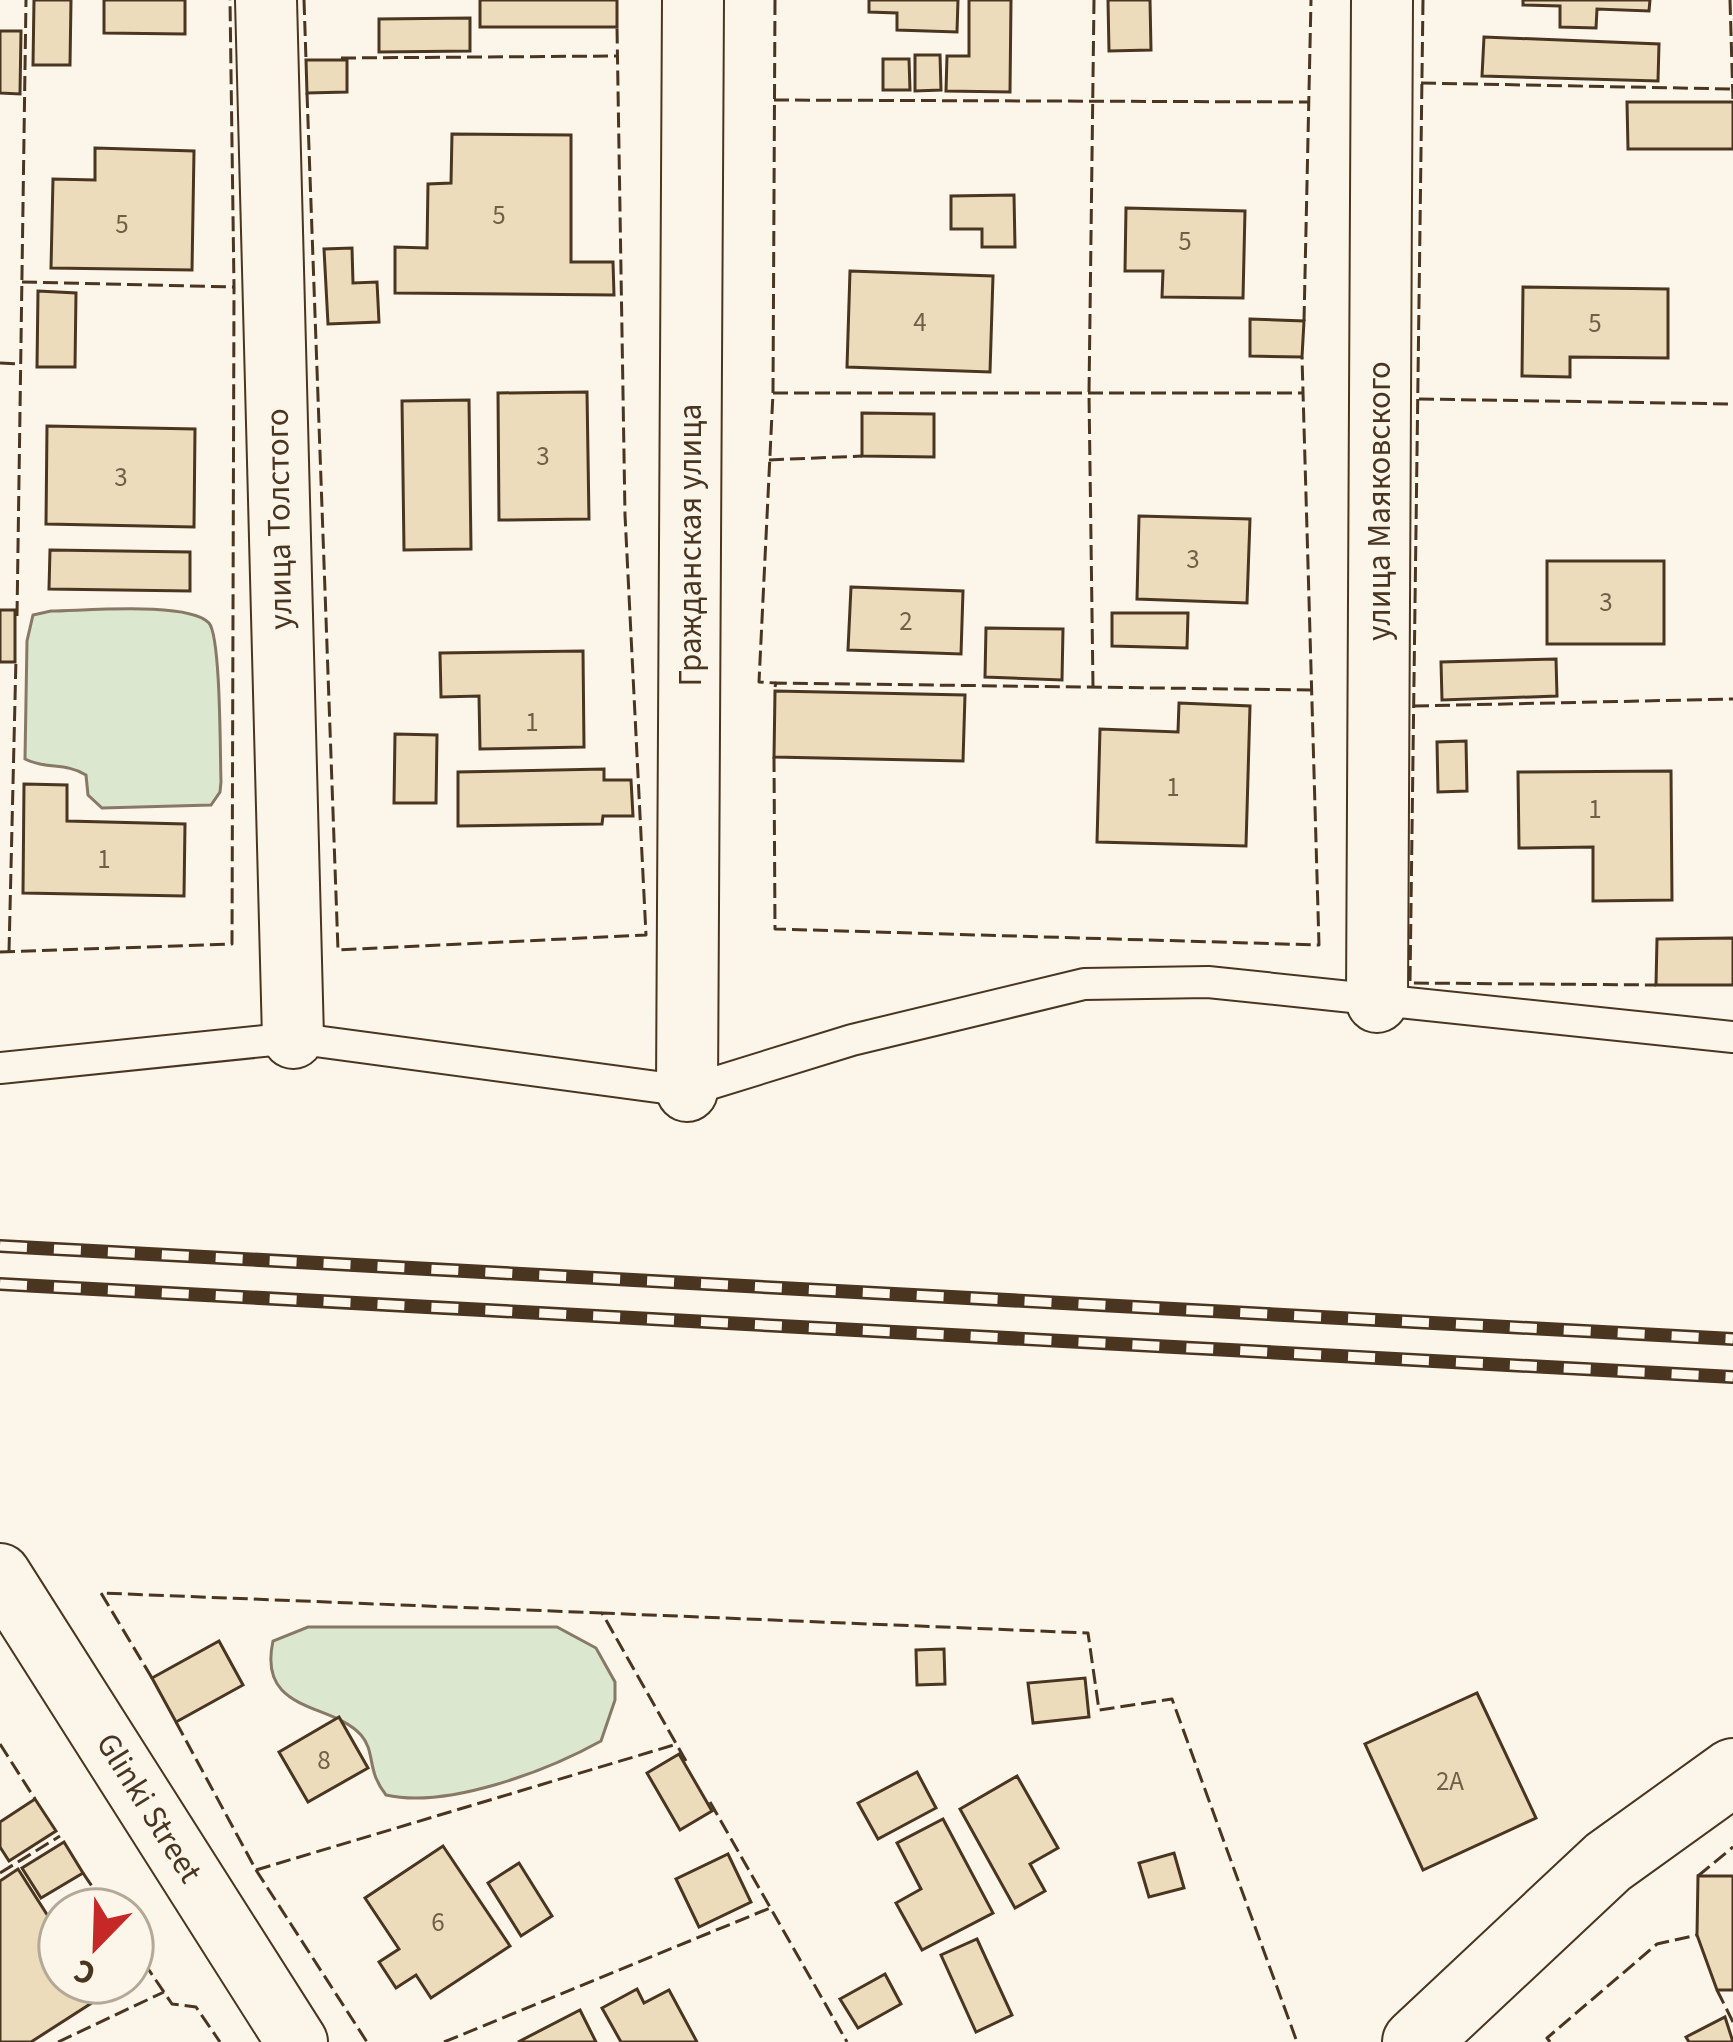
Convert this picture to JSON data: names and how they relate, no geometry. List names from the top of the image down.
{
  "streets": {
    "street": [
      "улица Маяковского",
      "улица Толстого",
      "Гражданская улица",
      "Glinki Street"
    ]
  },
  "house_numbers": [
    "5",
    "5",
    "5",
    "4",
    "5",
    "3",
    "3",
    "3",
    "3",
    "2",
    "1",
    "1",
    "1",
    "1",
    "8",
    "2А",
    "6"
  ],
  "north": "bottom left"
}
